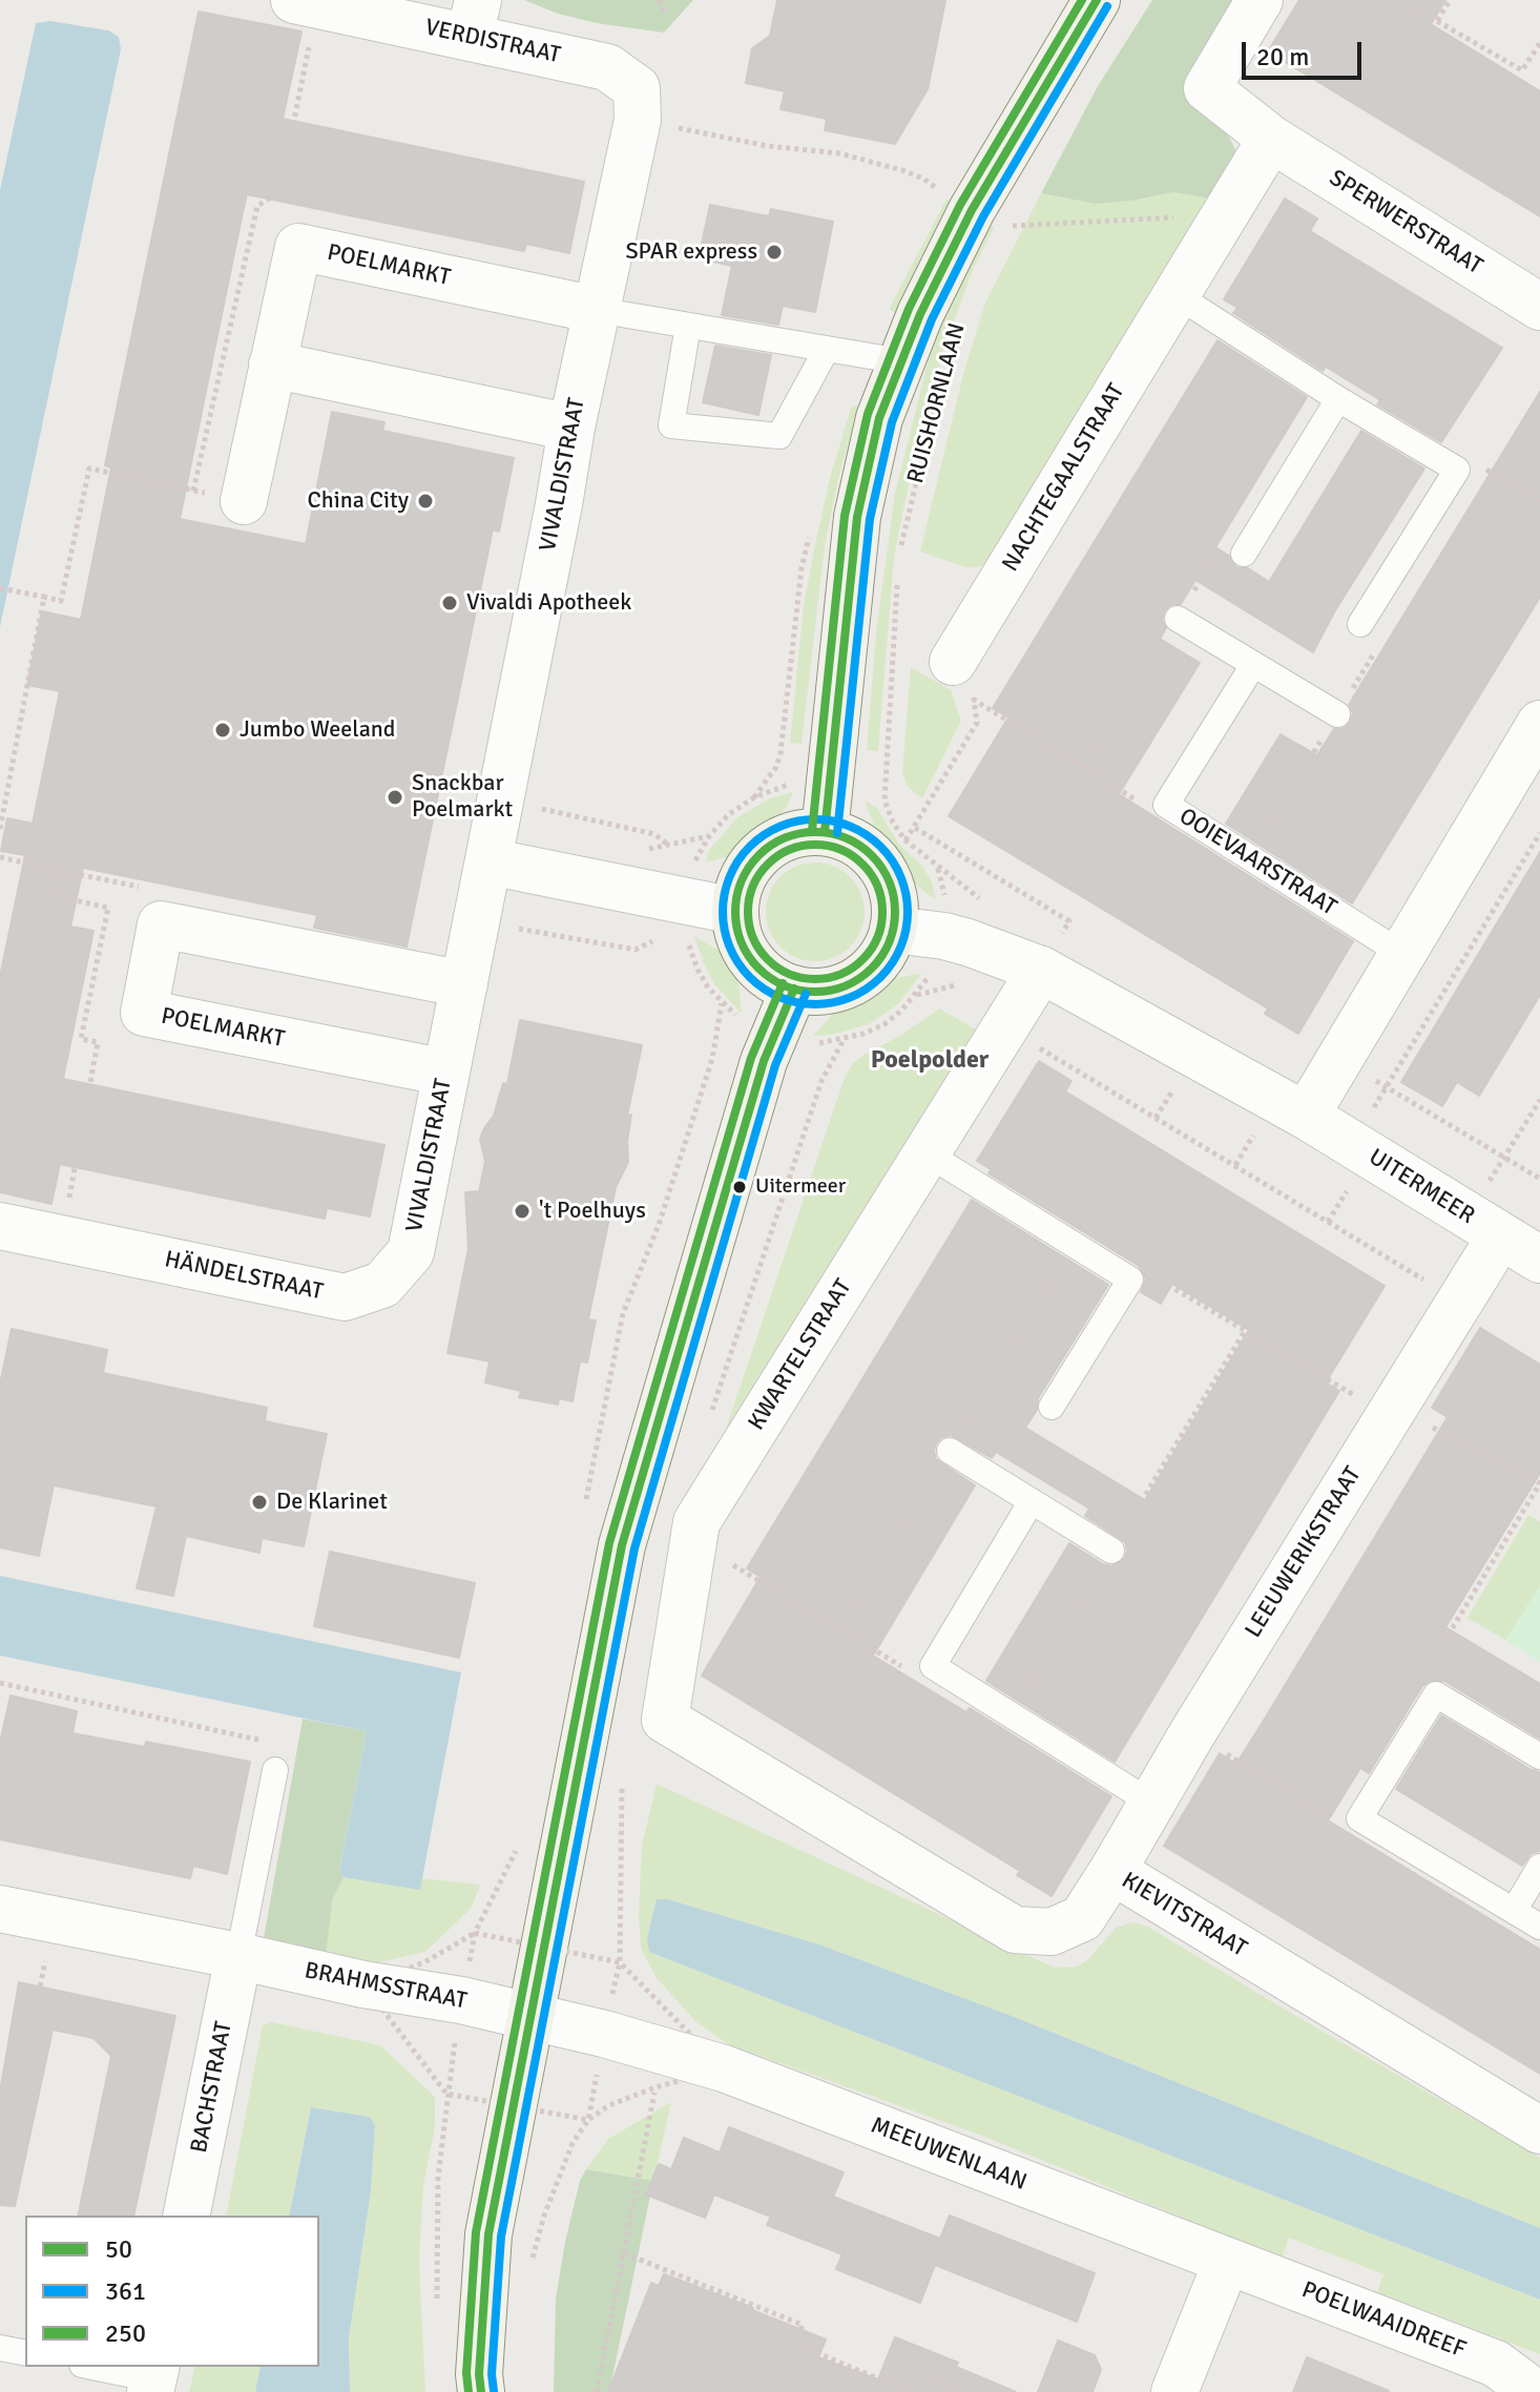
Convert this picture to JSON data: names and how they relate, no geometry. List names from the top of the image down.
{
  "streets": {
    "main road": ["RUISHORNLAAN"],
    "street": [
      "VERDISTRAAT",
      "SPERWERSTRAAT",
      "POELMARKT",
      "VIVALDISTRAAT",
      "NACHTEGAALSTRAAT",
      "UITERMEER",
      "HÄNDELSTRAAT",
      "KWARTELSTRAAT",
      "LEEUWERIKSTRAAT",
      "KIEVITSTRAAT",
      "BRAHMSSTRAAT",
      "BACHSTRAAT",
      "MEEUWENLAAN",
      "POELWAAIDREEF"
    ],
    "lane": ["OOIEVAARSTRAAT"]
  },
  "crossings": [
    ["VERDISTRAAT", "VIVALDISTRAAT"],
    ["SPERWERSTRAAT", "NACHTEGAALSTRAAT"],
    ["POELMARKT", "VIVALDISTRAAT"],
    ["RUISHORNLAAN", "UITERMEER"],
    ["VIVALDISTRAAT", "HÄNDELSTRAAT"],
    ["UITERMEER", "KWARTELSTRAAT"],
    ["UITERMEER", "LEEUWERIKSTRAAT"],
    ["KWARTELSTRAAT", "KIEVITSTRAAT"],
    ["LEEUWERIKSTRAAT", "KIEVITSTRAAT"],
    ["BRAHMSSTRAAT", "BACHSTRAAT"],
    ["BRAHMSSTRAAT", "MEEUWENLAAN"],
    ["MEEUWENLAAN", "POELWAAIDREEF"]
  ],
  "districts": ["Poelpolder"],
  "places": [
    "SPAR express",
    "China City",
    "Vivaldi Apotheek",
    "Jumbo Weeland",
    "Snackbar Poelmarkt",
    "Uitermeer",
    "'t Poelhuys",
    "De Klarinet"
  ],
  "lines": ["transit line 50", "transit line 250", "transit line 361"],
  "legend": ["50", "361", "250"],
  "scale_bar": "20 m"
}
